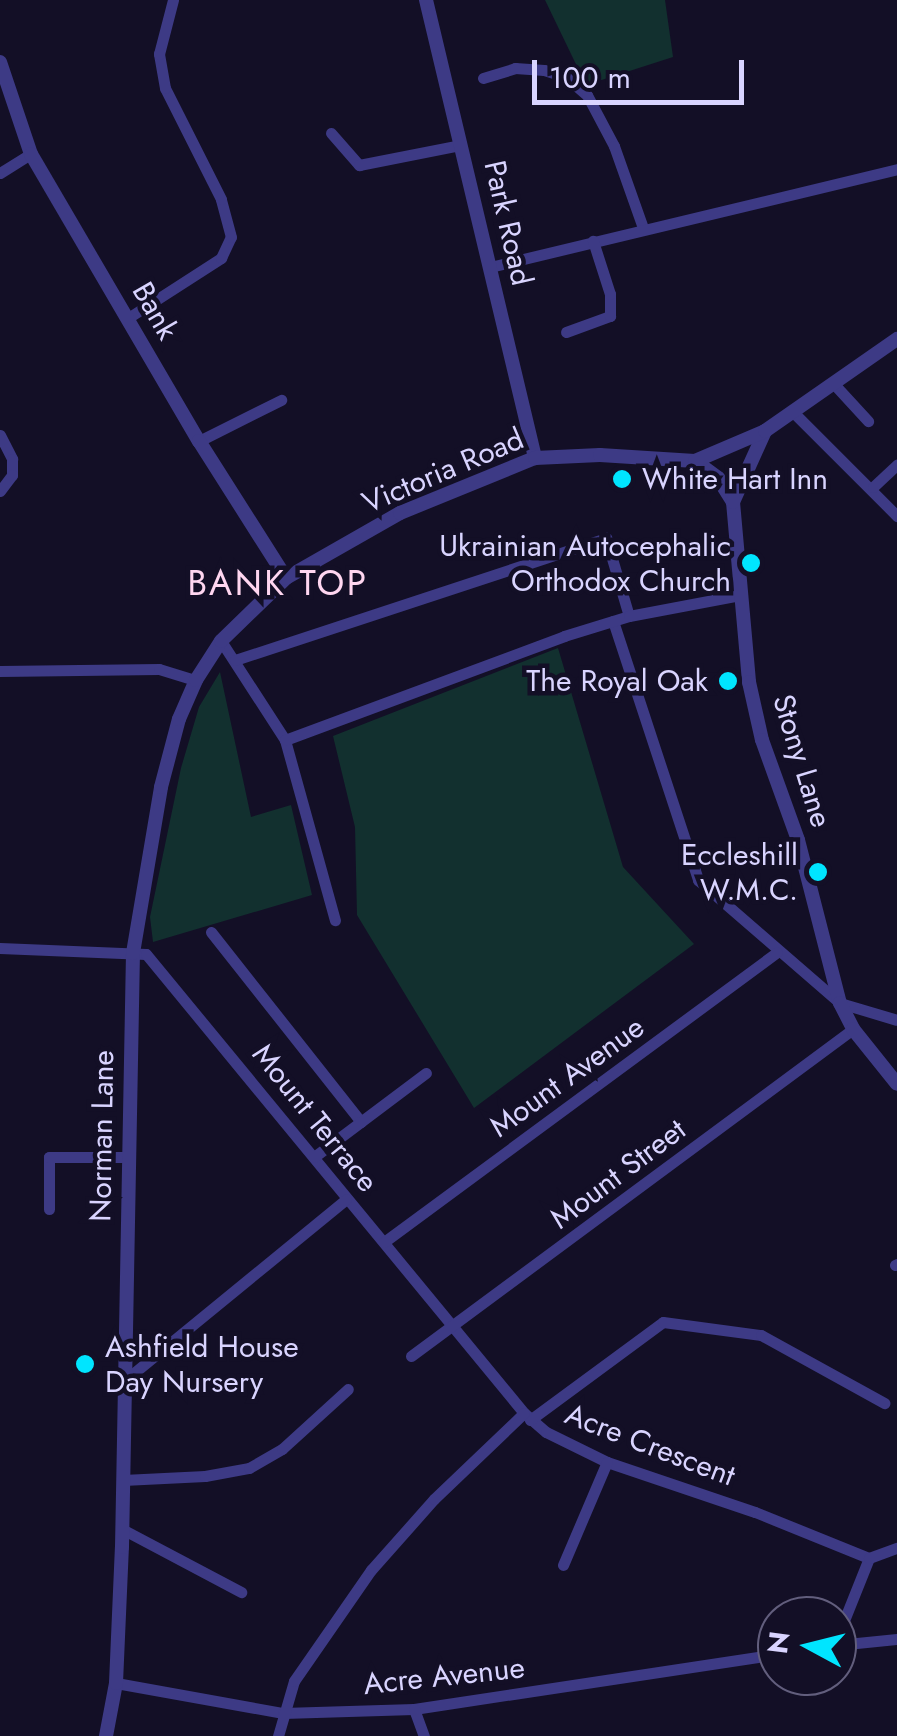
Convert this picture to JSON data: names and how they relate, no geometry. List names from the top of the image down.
{
  "streets": {
    "street": [
      "Park Road",
      "Bank",
      "Victoria Road",
      "Stony Lane",
      "Mount Avenue",
      "Mount Terrace",
      "Norman Lane",
      "Mount Street",
      "Acre Crescent",
      "Acre Avenue"
    ]
  },
  "crossings": [
    ["Park Road", "Victoria Road"],
    ["Bank", "Victoria Road"],
    ["Bank", "Norman Lane"],
    ["Victoria Road", "Stony Lane"],
    ["Victoria Road", "Norman Lane"],
    ["Stony Lane", "Mount Street"],
    ["Mount Avenue", "Mount Terrace"],
    ["Mount Terrace", "Norman Lane"],
    ["Mount Terrace", "Mount Street"],
    ["Mount Terrace", "Acre Crescent"],
    ["Norman Lane", "Acre Avenue"],
    ["Mount Street", "Acre Crescent"]
  ],
  "districts": ["BANK TOP"],
  "places": [
    "White Hart Inn",
    "Ukrainian Autocephalic Orthodox Church",
    "The Royal Oak",
    "Eccleshill W.M.C.",
    "Ashfield House Day Nursery"
  ],
  "scale_bar": "100 m",
  "north": "left"
}
